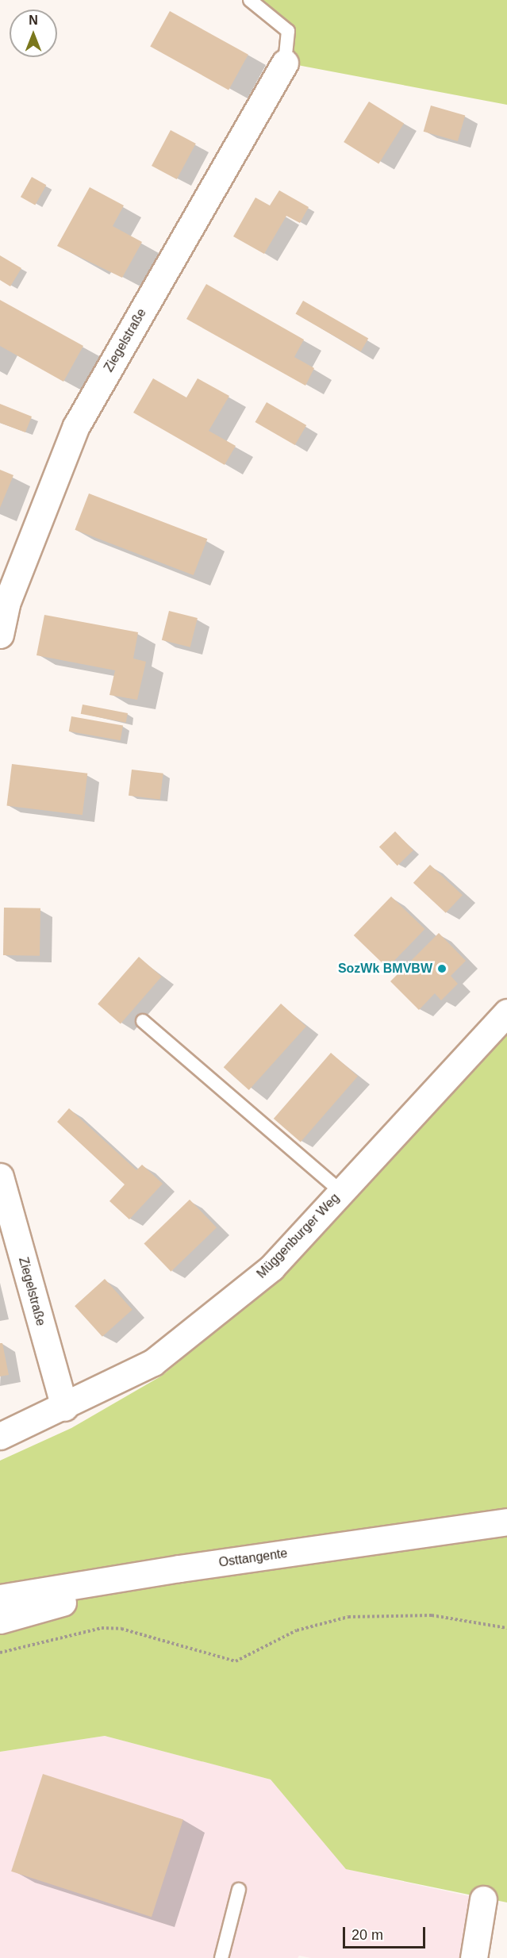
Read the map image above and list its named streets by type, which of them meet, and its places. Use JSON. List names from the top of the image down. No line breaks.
{"streets":{"street":["Ziegelstraße","Müggenburger Weg","Osttangente"]},"crossings":[["Ziegelstraße","Müggenburger Weg"]],"places":["SozWk BMVBW"],"scale_bar":"20 m","north":"top"}
